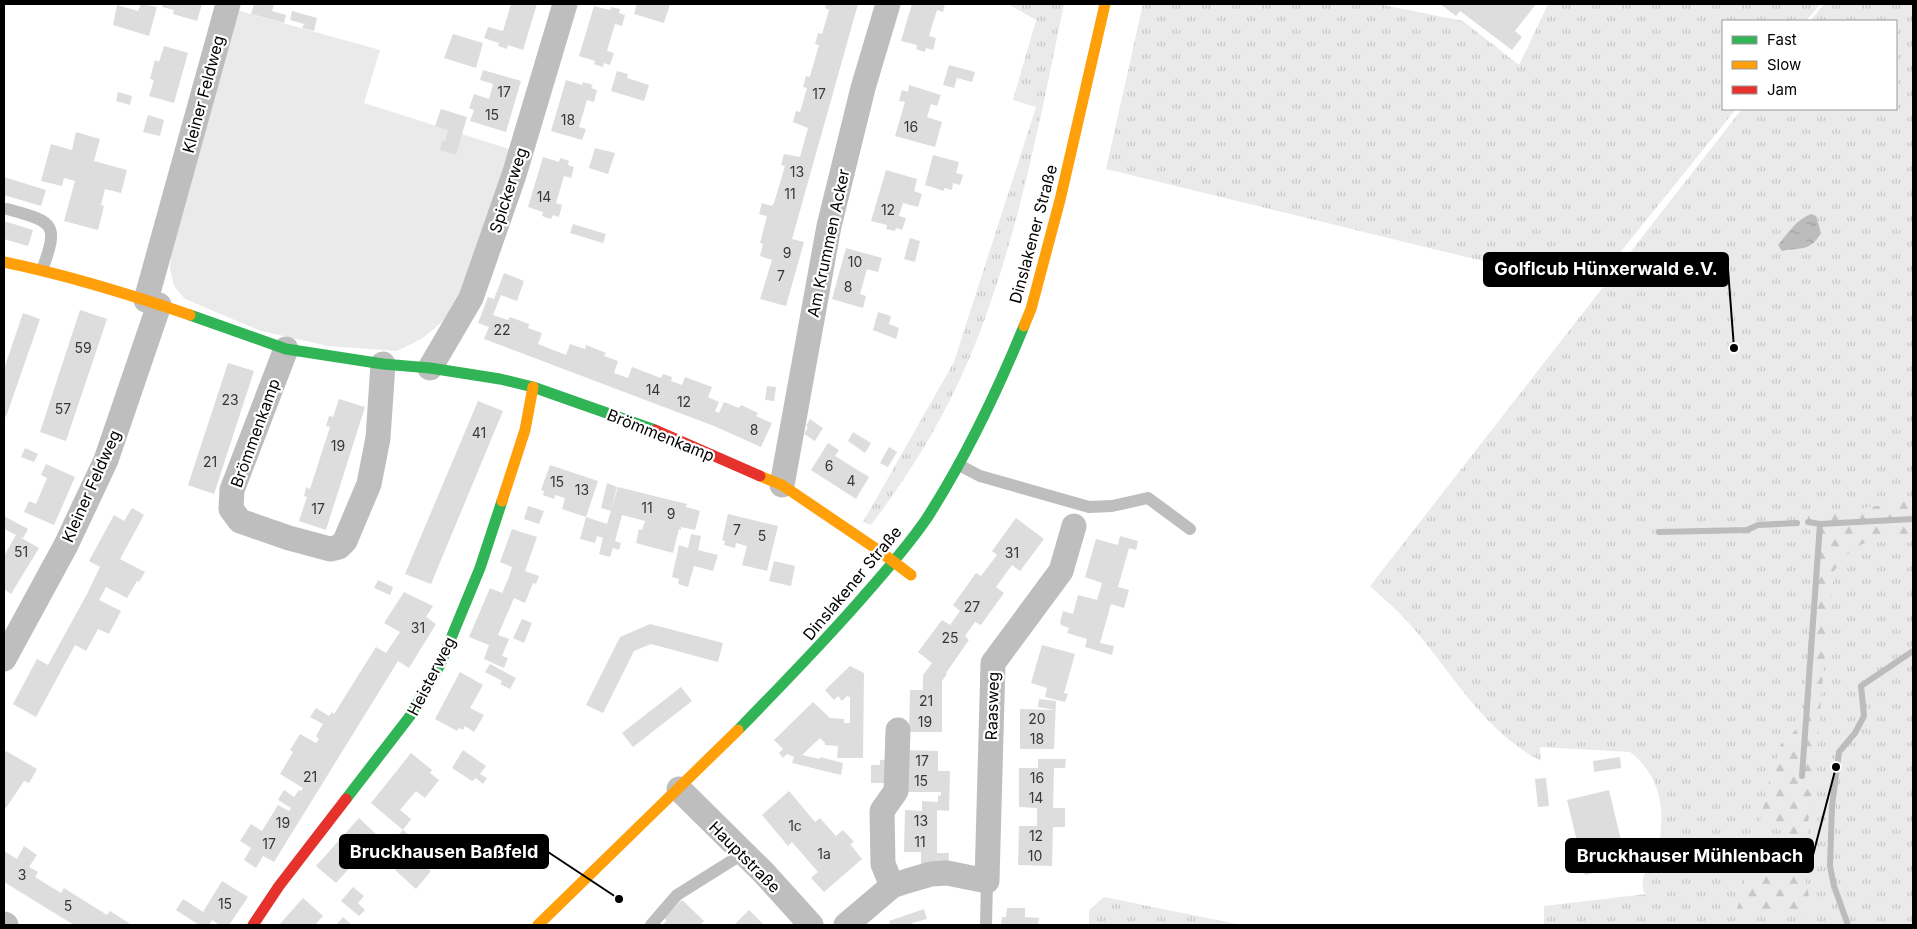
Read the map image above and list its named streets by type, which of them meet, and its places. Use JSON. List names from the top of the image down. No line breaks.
{"streets":{"street":["Kleiner Feldweg","Spickerweg","Dinslakener Straße","Am Krummen Acker","Brömmenkamp","Heisterweg","Raasweg","Hauptstraße"]},"crossings":[["Kleiner Feldweg","Brömmenkamp"],["Spickerweg","Brömmenkamp"],["Dinslakener Straße","Brömmenkamp"],["Dinslakener Straße","Hauptstraße"],["Am Krummen Acker","Brömmenkamp"],["Brömmenkamp","Heisterweg"]],"places":["Golflcub Hünxerwald e.V.","Bruckhauser Mühlenbach","Bruckhausen Baßfeld"],"house_numbers":["17","17","15","18","16","13","11","14","12","9","10","7","8","22","59","14","23","12","57","8","41","19","21","6","4","15","13","11","17","9","7","5","51","31","27","31","25","21","20","19","18","17","21","16","15","14","13","19","1c","12","11","17","1a","10","3","15","5"],"legend":["Fast","Slow","Jam"]}
